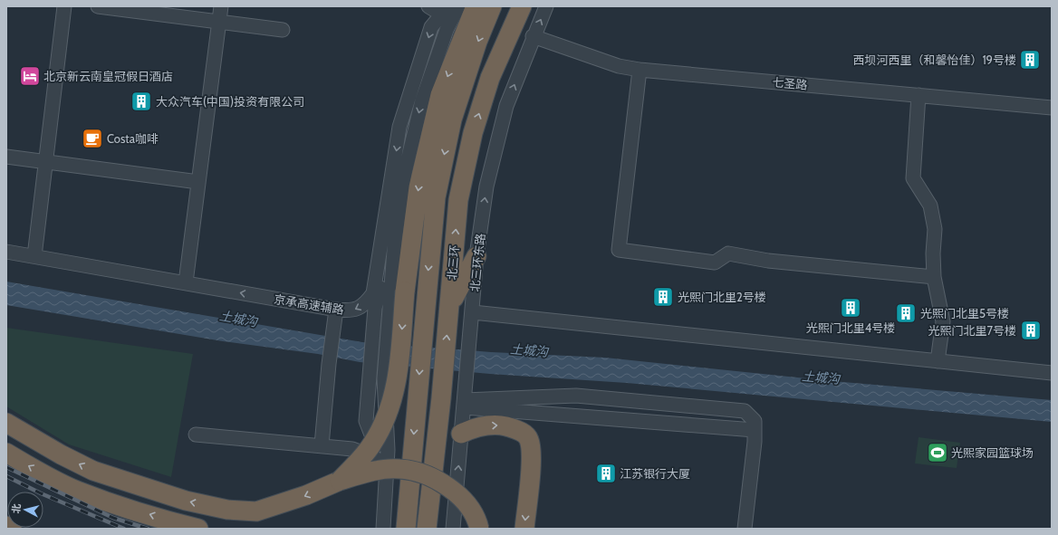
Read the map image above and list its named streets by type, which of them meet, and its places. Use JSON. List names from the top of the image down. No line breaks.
{"streets":{"highway":["北三环"],"street":["七圣路","北三环东路","京承高速辅路"]},"crossings":[["七圣路","北三环东路"]],"water":["土城沟"],"places":{"building":["西坝河西里（和馨怡佳）19号楼","大众汽车(中国)投资有限公司","光熙门北里2号楼","光熙门北里4号楼","光熙门北里5号楼","光熙门北里7号楼","江苏银行大厦"],"hotel":["北京新云南皇冠假日酒店"],"cafe":["Costa咖啡"],"sports":["光熙家园篮球场"]},"north":"left"}
